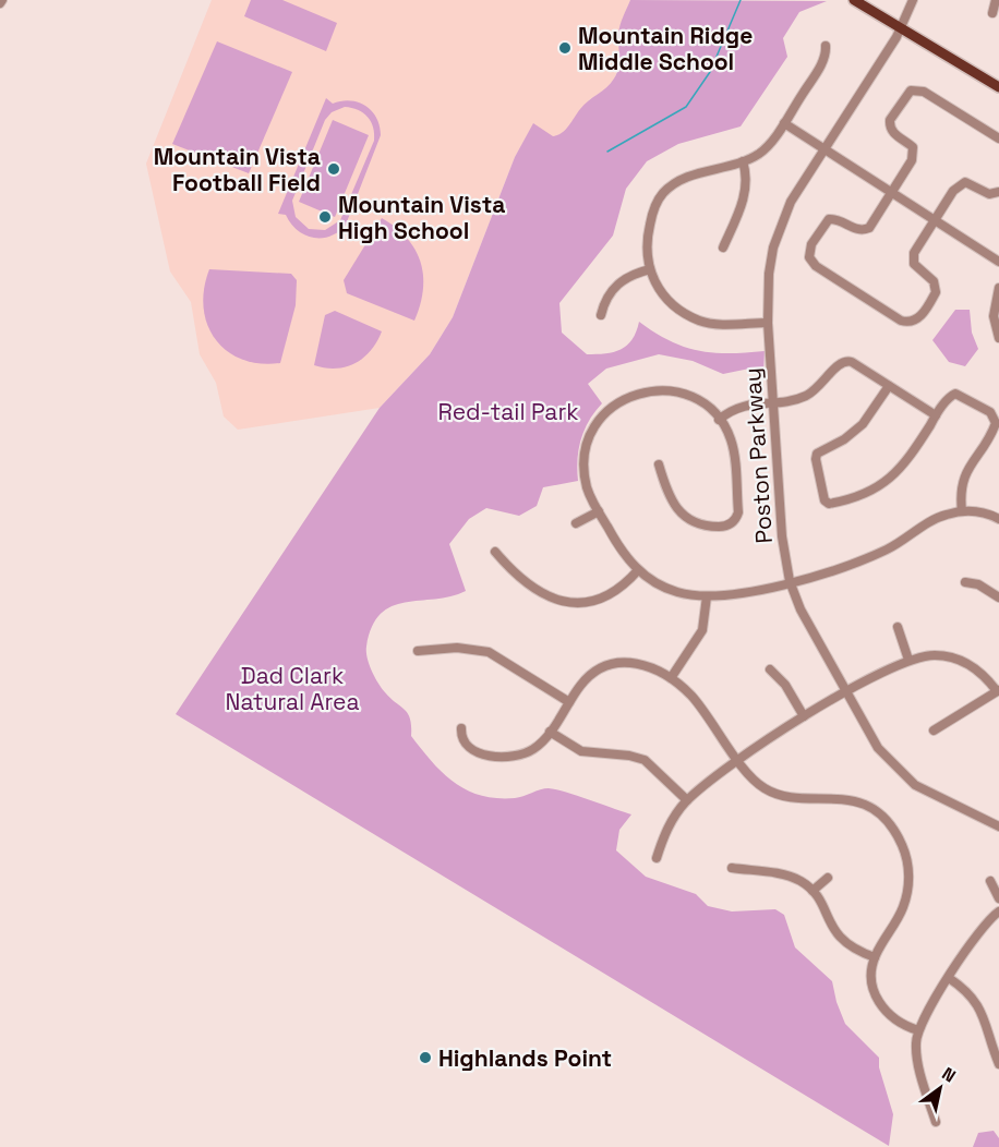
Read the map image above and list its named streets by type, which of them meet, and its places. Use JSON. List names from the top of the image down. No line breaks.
{"streets":{"street":["Poston Parkway"]},"parks":["Red-tail Park","Dad Clark Natural Area"],"places":["Mountain Ridge Middle School","Mountain Vista Football Field","Mountain Vista High School","Highlands Point"],"north":"top right"}
